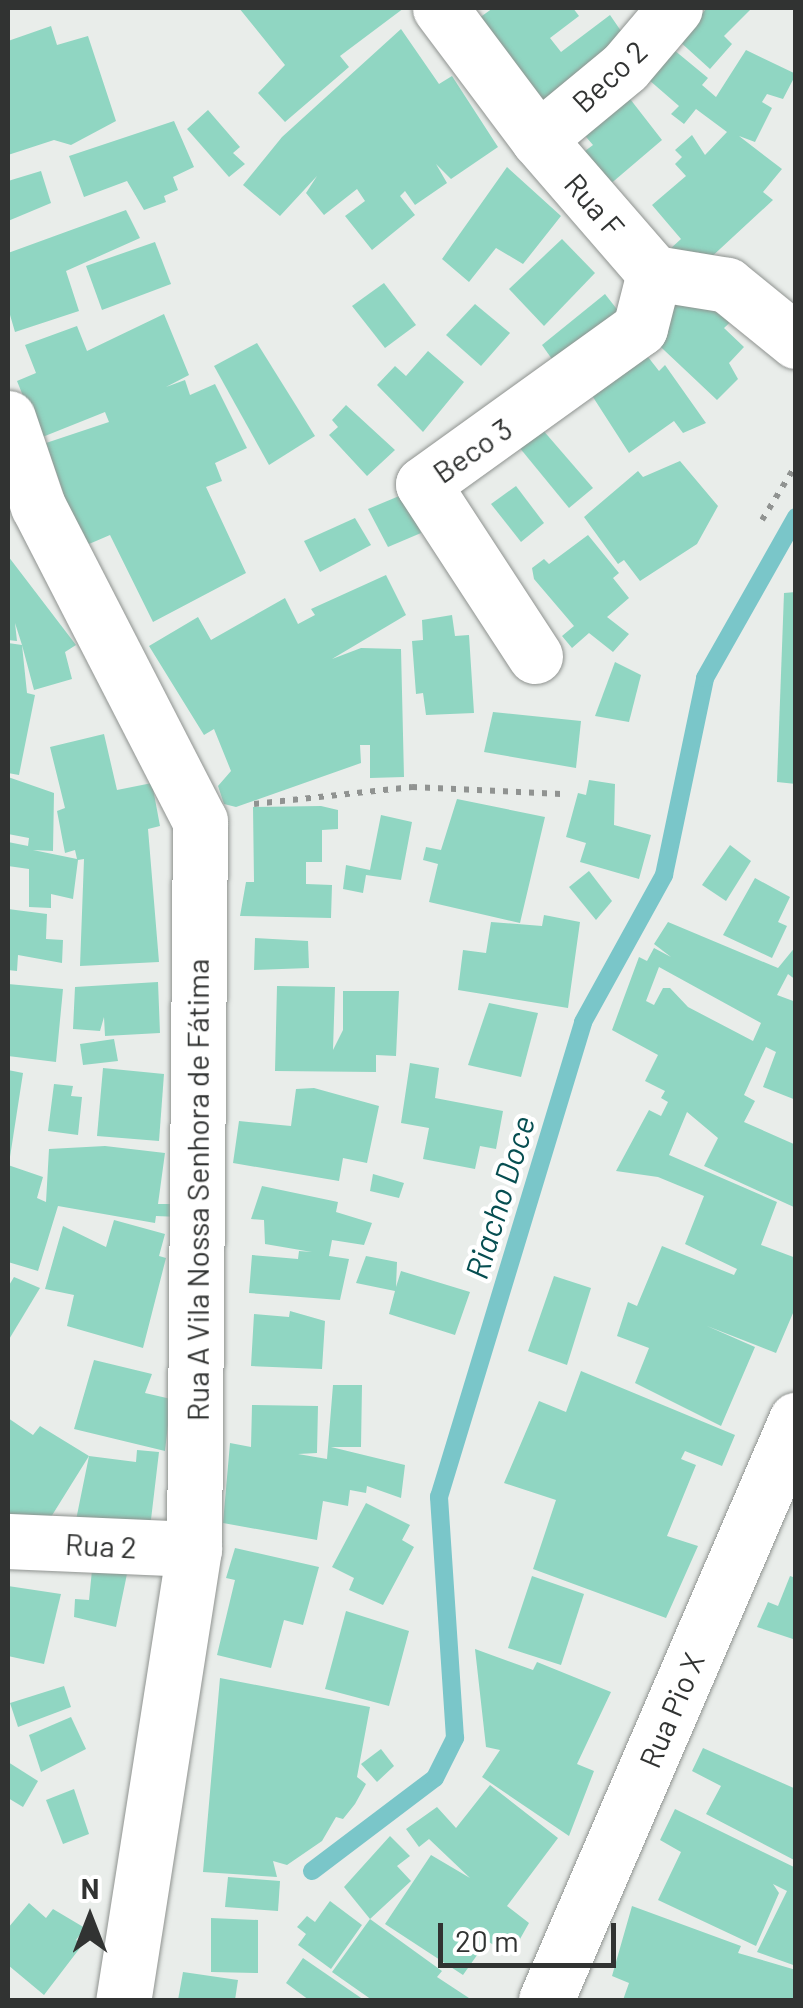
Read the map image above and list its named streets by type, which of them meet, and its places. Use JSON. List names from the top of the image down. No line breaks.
{"streets":{"street":["Beco 2","Rua F","Beco 3","Rua A Vila Nossa Senhora de Fátima","Rua 2","Rua Pio X"]},"crossings":[["Beco 2","Rua F"],["Rua F","Beco 3"],["Rua A Vila Nossa Senhora de Fátima","Rua 2"]],"water":["Riacho Doce"],"scale_bar":"20 m","north":"top"}
